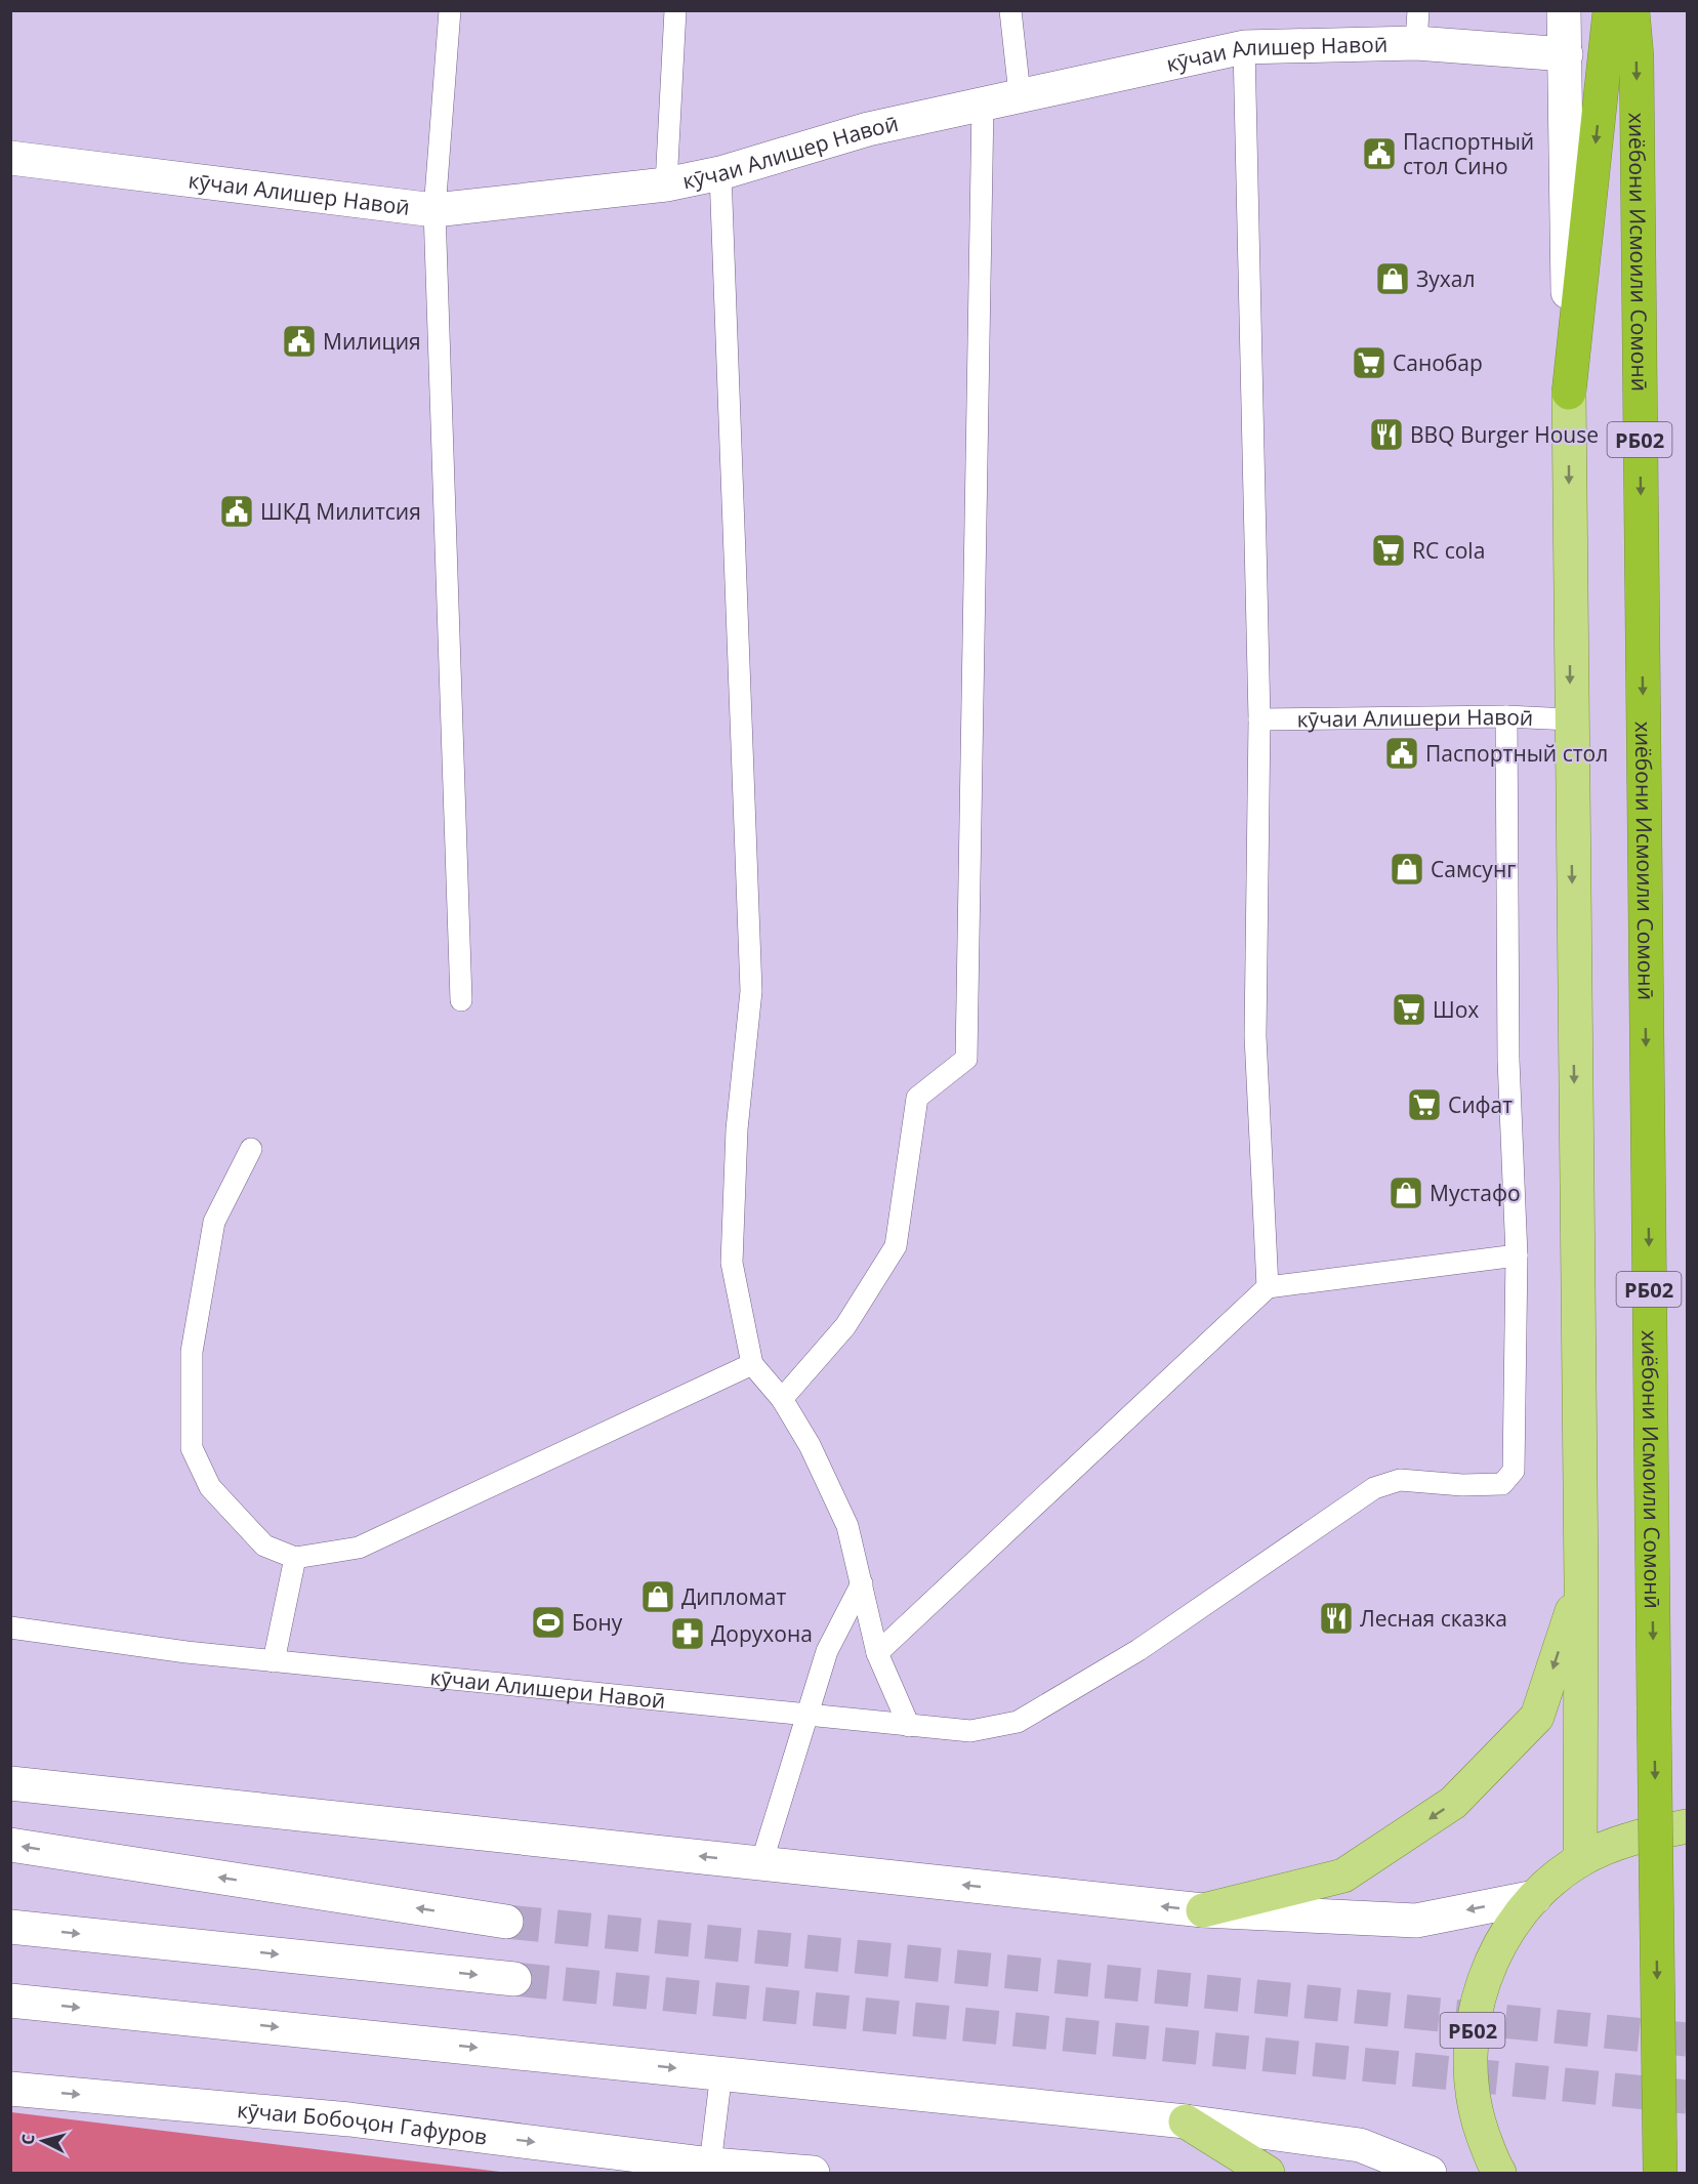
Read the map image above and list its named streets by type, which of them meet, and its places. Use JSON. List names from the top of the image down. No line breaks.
{"streets":{"highway":["хиёбони Исмоили Сомонӣ","РБ02"],"main road":["кӯчаи Алишер Навоӣ","кӯчаи Бобоҷон Гафуров"],"lane":["кӯчаи Алишери Навоӣ"]},"one_way":["хиёбони Исмоили Сомонӣ"],"places":{"public building":["Паспортный стол Сино","Милиция","ШКД Милитсия","Паспортный стол"],"shop":["Зухал","Самсунг","Мустафо","Дипломат"],"supermarket":["Санобар","RC cola","Шох","Сифат"],"restaurant":["BBQ Burger House","Лесная сказка"],"sports":["Бону"],"pharmacy":["Дорухона"]},"north":"left"}
